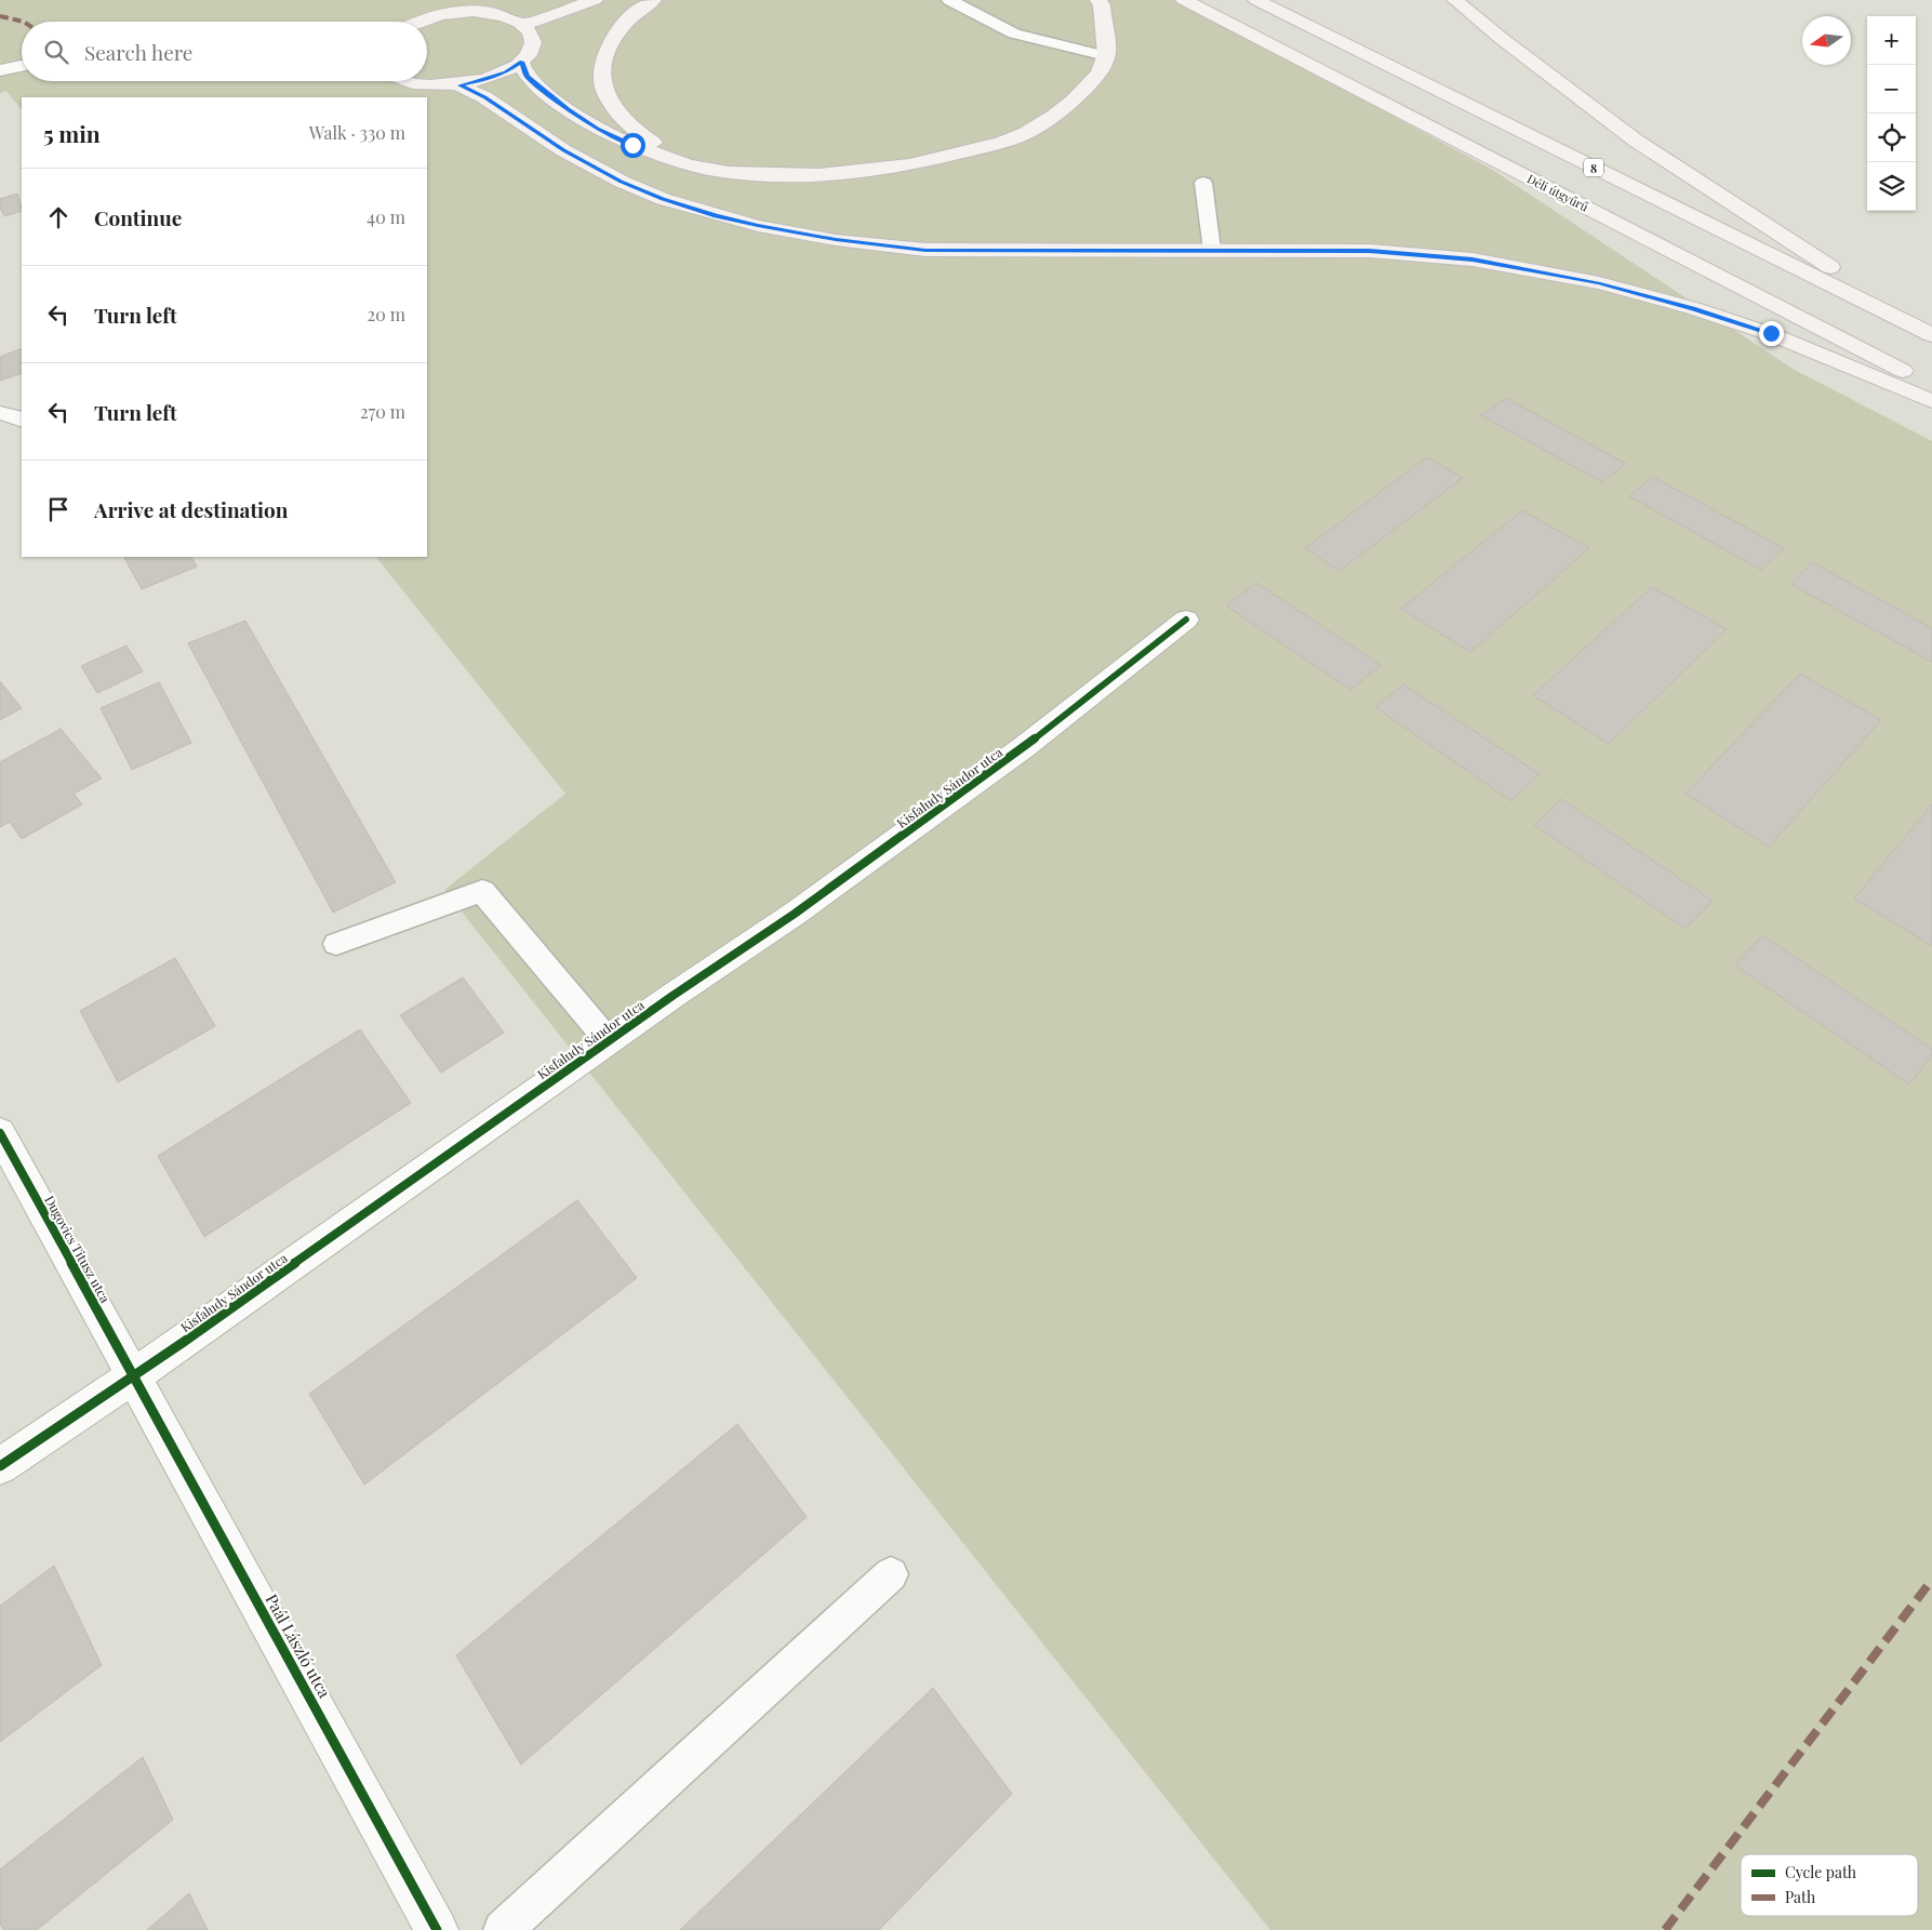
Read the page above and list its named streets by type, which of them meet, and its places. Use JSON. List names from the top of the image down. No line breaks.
{"streets":{"main road":["8","Déli útgyűrű"],"street":["Kisfaludy Sándor utca","Dugovics Titusz utca","Paál László utca"]},"crossings":[["Kisfaludy Sándor utca","Dugovics Titusz utca"],["Kisfaludy Sándor utca","Paál László utca"],["Dugovics Titusz utca","Paál László utca"]],"legend":["Cycle path","Path"],"north":"left","page":{"map_buttons":["+","−"],"search":"Search here","heading":["5 min","Walk · 330 m"],"list":[["Continue","40 m"],["Turn left","20 m"],["Turn left","270 m"],"Arrive at destination"]}}
